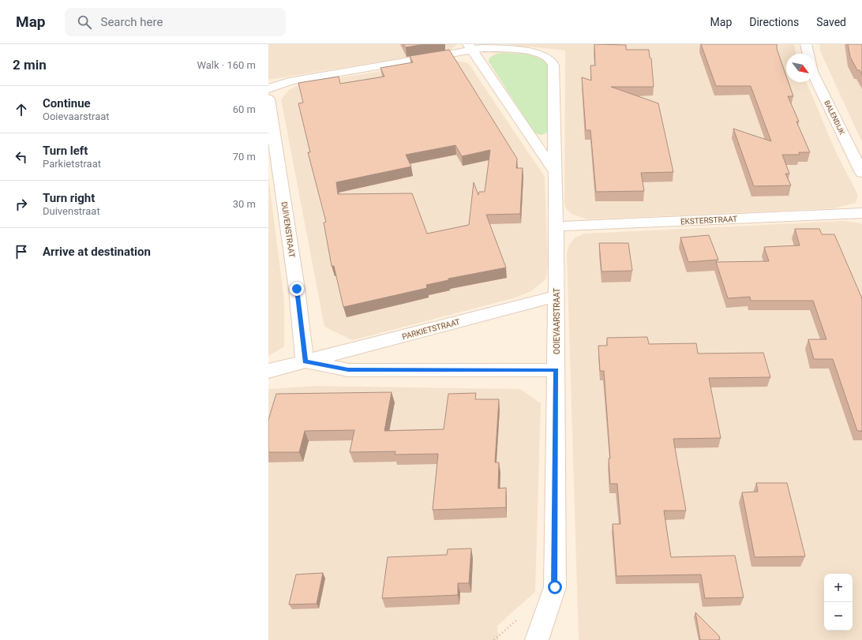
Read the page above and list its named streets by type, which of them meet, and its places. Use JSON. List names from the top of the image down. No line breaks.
{"streets":{"street":["BALENDIJK","EKSTERSTRAAT","DUIVENSTRAAT","OOIEVAARSTRAAT","PARKIETSTRAAT"]},"crossings":[["EKSTERSTRAAT","OOIEVAARSTRAAT"],["DUIVENSTRAAT","PARKIETSTRAAT"],["OOIEVAARSTRAAT","PARKIETSTRAAT"]],"north":"bottom right","page":{"header":"Map","search":"Search here","nav":["Map","Directions","Saved"],"heading":["2 min","Walk · 160 m"],"list":[["Continue","Ooievaarstraat","60 m"],["Turn left","Parkietstraat","70 m"],["Turn right","Duivenstraat","30 m"],"Arrive at destination"],"map_buttons":["+","−"]}}
